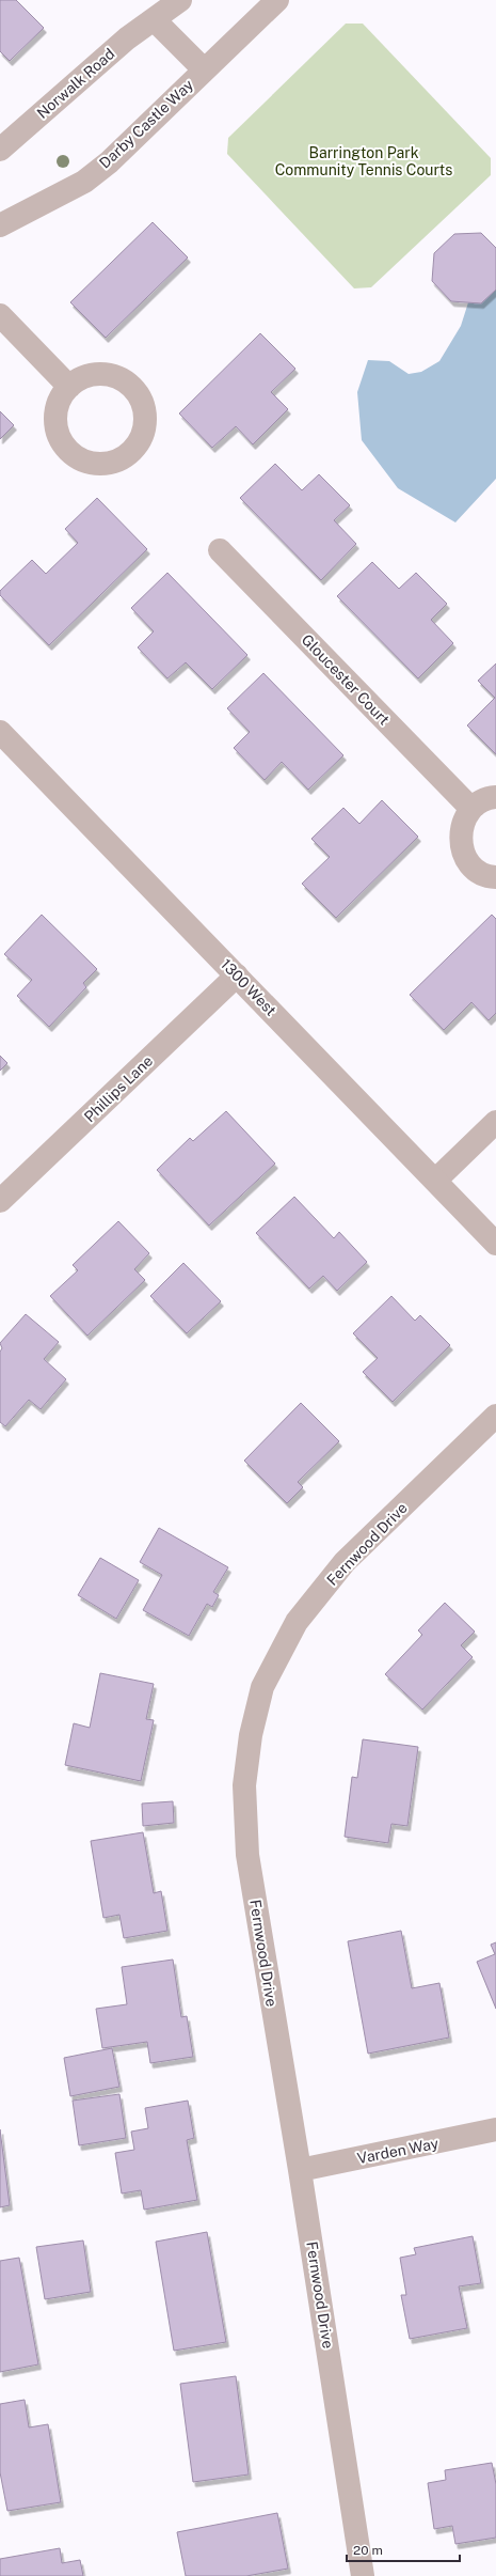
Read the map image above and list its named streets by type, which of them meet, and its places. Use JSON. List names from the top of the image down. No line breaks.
{"streets":{"street":["Norwalk Road","Darby Castle Way","Gloucester Court","1300 West","Phillips Lane","Fernwood Drive","Varden Way"]},"crossings":[["1300 West","Phillips Lane"],["Fernwood Drive","Varden Way"]],"parks":["Barrington Park Community Tennis Courts"],"scale_bar":"20 m"}
